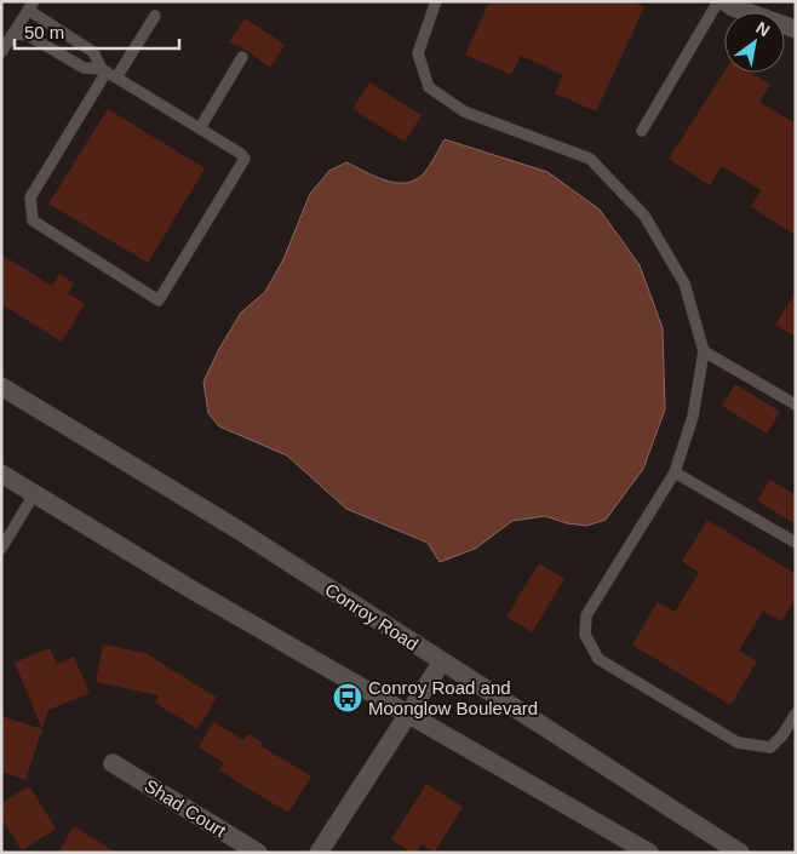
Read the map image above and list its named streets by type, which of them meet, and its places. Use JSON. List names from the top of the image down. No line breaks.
{"streets":{"main road":["Conroy Road","Shad Court"]},"places":{"bus stop":["Conroy Road and Moonglow Boulevard"]},"scale_bar":"50 m","north":"top right"}
